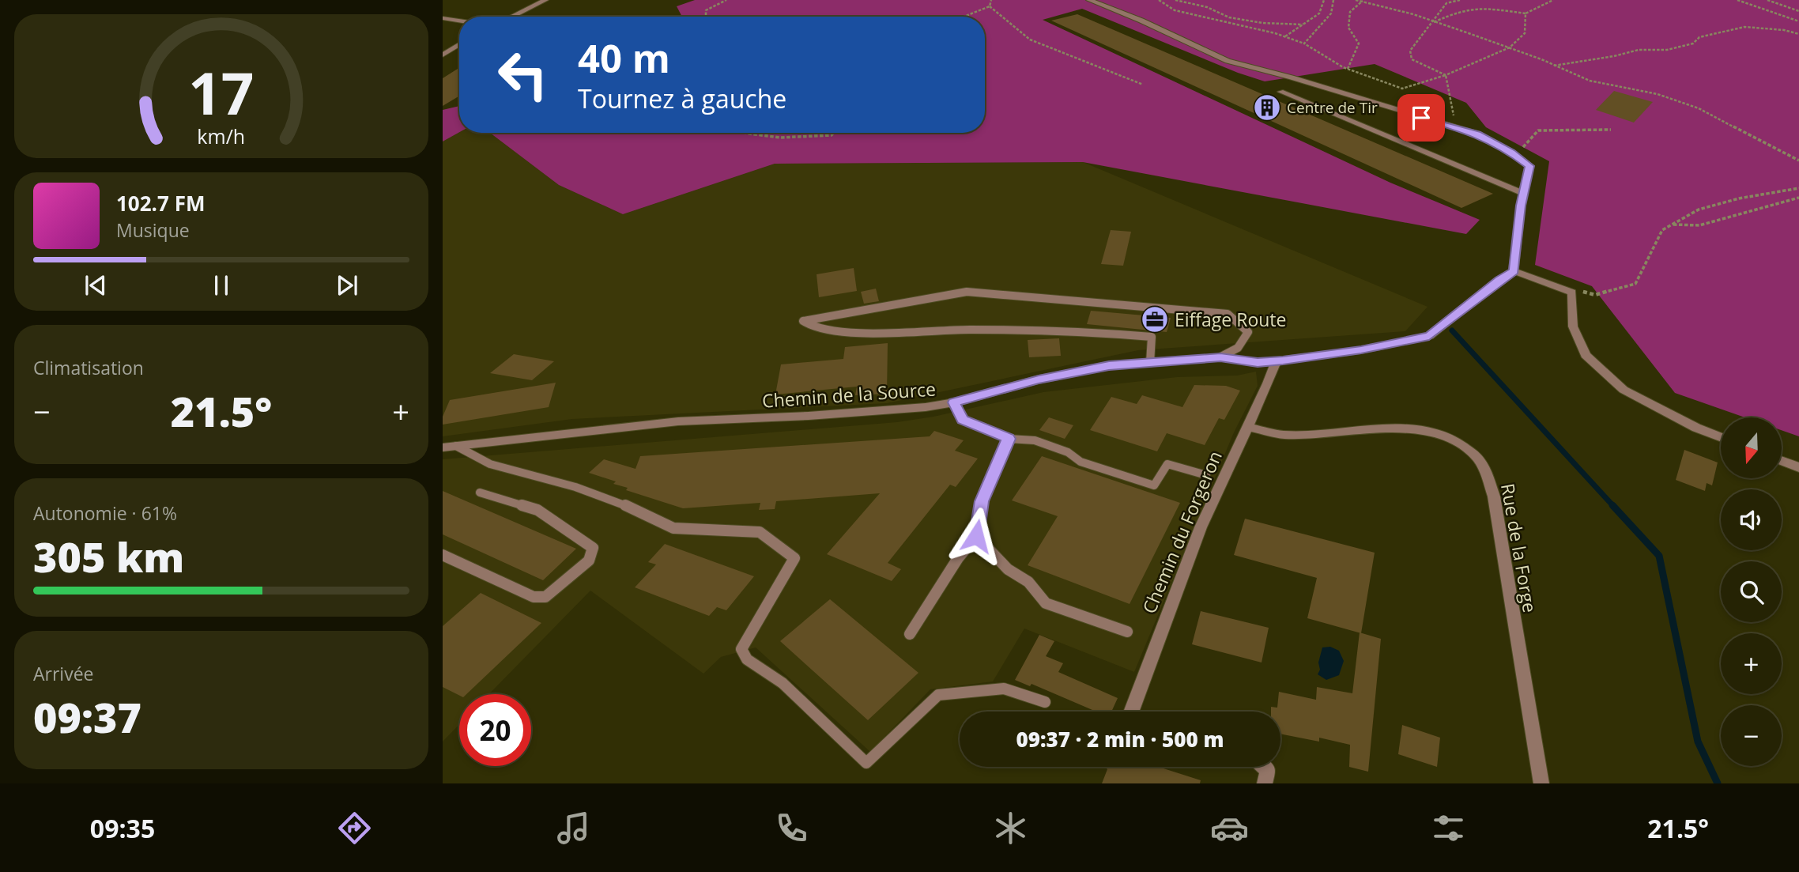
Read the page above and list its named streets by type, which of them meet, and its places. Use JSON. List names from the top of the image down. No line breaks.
{"streets":{"street":["Chemin de la Source","Chemin du Forgeron","Rue de la Forge"]},"crossings":[["Chemin de la Source","Chemin du Forgeron"],["Chemin du Forgeron","Rue de la Forge"]],"places":{"building":["Centre de Tir"],"office":["Eiffage Route"]},"north":"bottom","page":{"turn":["40 m","Tournez à gauche"],"song":["102.7 FM","Musique"],"tile":["Climatisation",["Autonomie · 61%","305 km"],["Arrivée","09:37"]],"heat":["−","21.5°","+"],"map_buttons":["+","−"],"limit":"20","trip":"09:37 · 2 min · 500 m","tabs":["09:35","21.5°"],"gauge":["17","km/h"]}}
